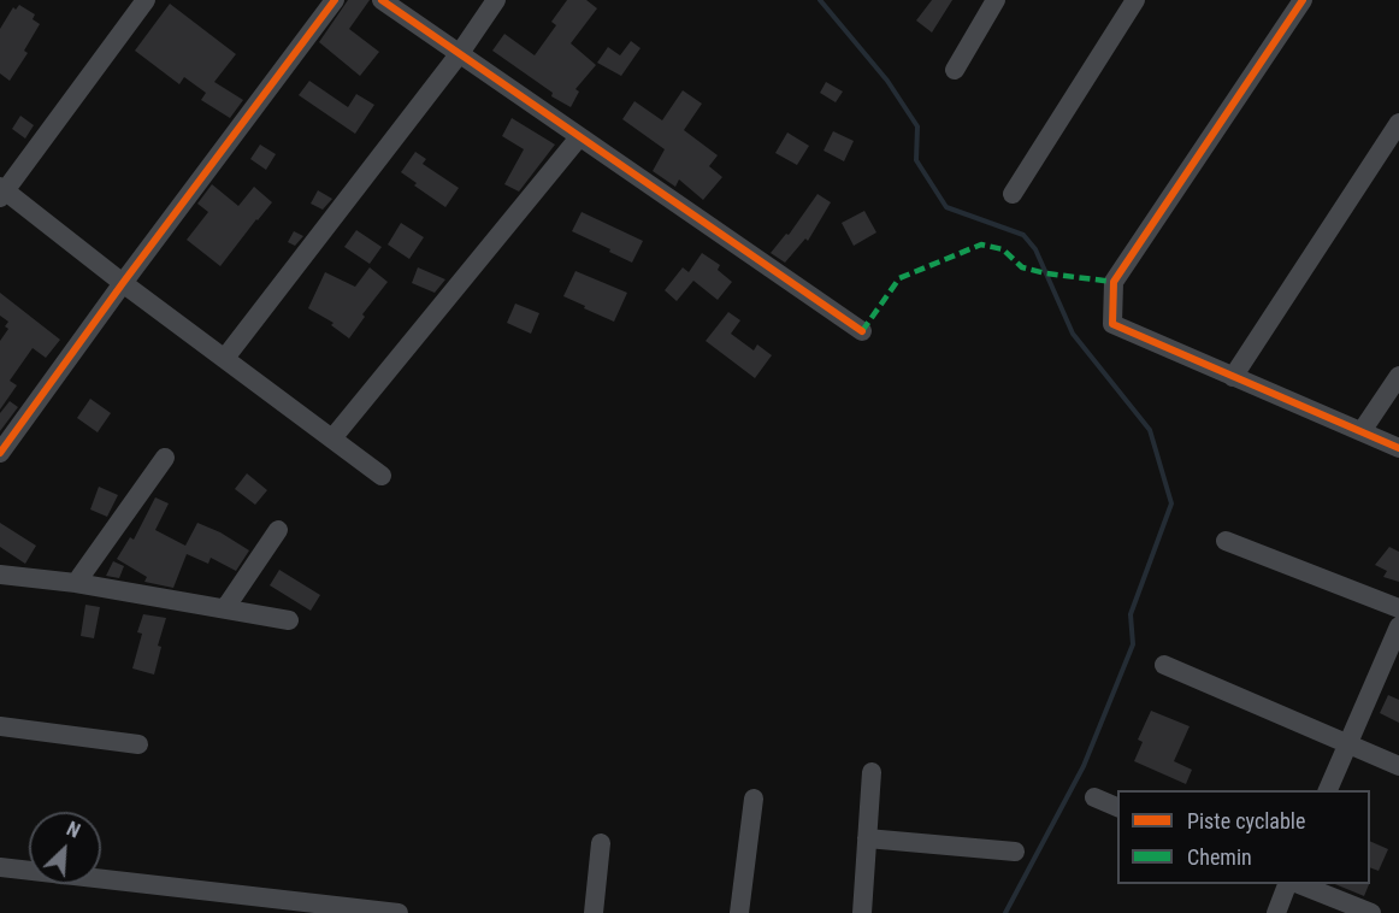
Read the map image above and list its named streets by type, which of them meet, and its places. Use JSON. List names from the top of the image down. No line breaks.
{"legend":["Piste cyclable","Chemin"],"north":"top right"}
